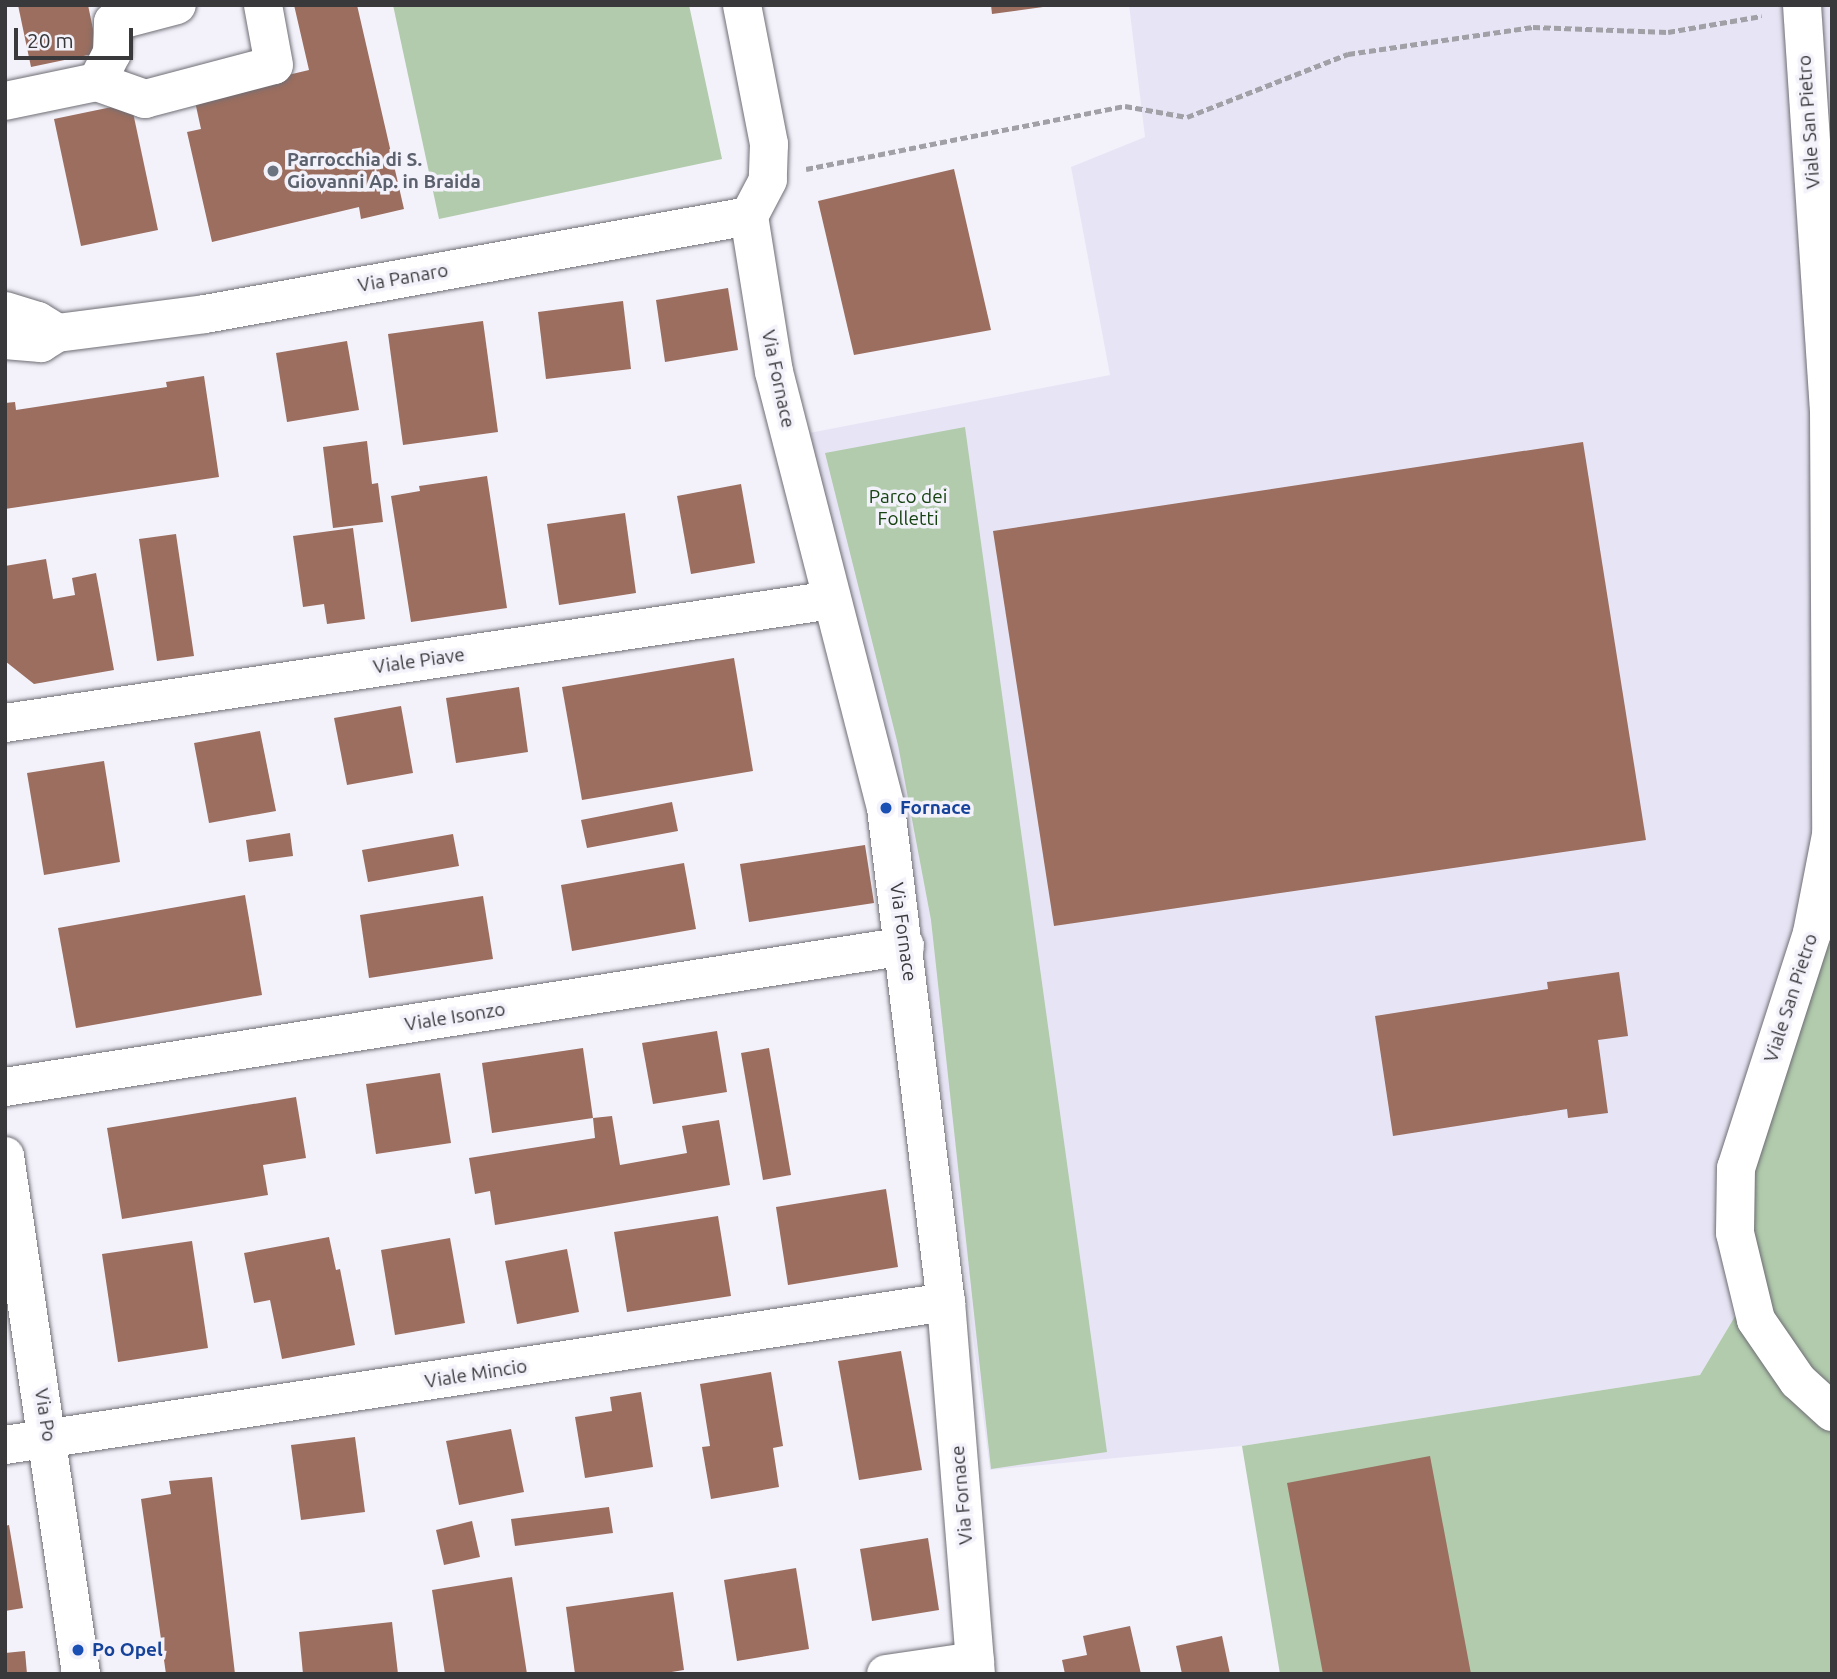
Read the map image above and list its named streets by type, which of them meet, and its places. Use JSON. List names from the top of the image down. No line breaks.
{"streets":{"street":["Viale San Pietro","Via Panaro","Via Fornace","Viale Piave","Viale Isonzo","Viale Mincio","Via Po"]},"crossings":[["Via Panaro","Via Fornace"],["Via Fornace","Viale Piave"],["Via Fornace","Viale Isonzo"],["Via Fornace","Viale Mincio"],["Viale Mincio","Via Po"]],"parks":["Parco dei Folletti"],"places":["Parrocchia di S. Giovanni Ap. in Braida","Fornace","Po Opel"],"scale_bar":"20 m"}
